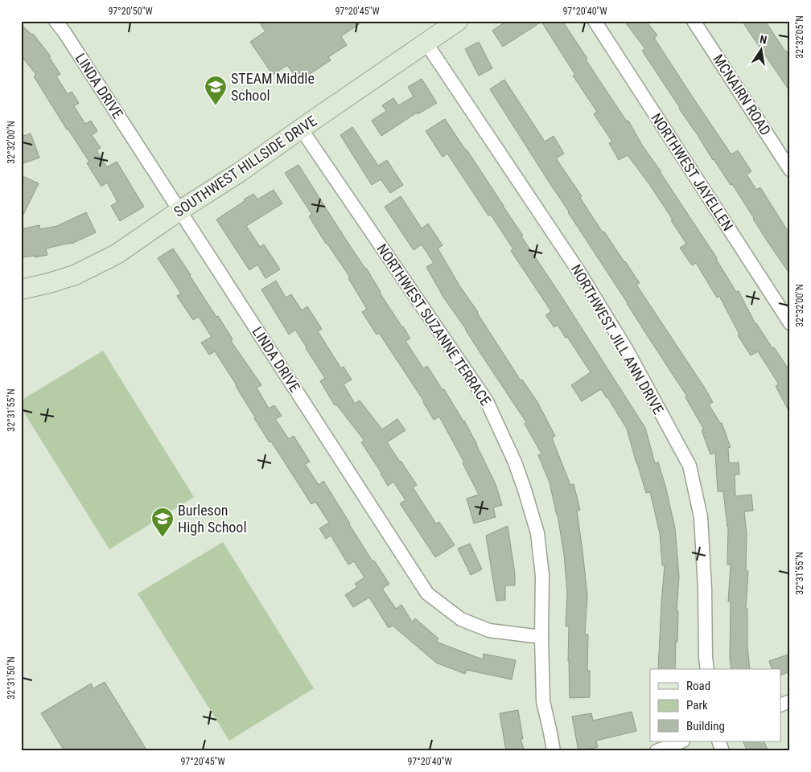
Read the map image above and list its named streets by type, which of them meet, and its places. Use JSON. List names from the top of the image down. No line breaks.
{"streets":{"street":["LINDA DRIVE","MCNAIRN ROAD","SOUTHWEST HILLSIDE DRIVE","NORTHWEST JAYELLEN","NORTHWEST SUZANNE TERRACE","NORTHWEST JILL ANN DRIVE"]},"crossings":[["LINDA DRIVE","SOUTHWEST HILLSIDE DRIVE"],["LINDA DRIVE","NORTHWEST SUZANNE TERRACE"],["SOUTHWEST HILLSIDE DRIVE","NORTHWEST SUZANNE TERRACE"],["SOUTHWEST HILLSIDE DRIVE","NORTHWEST JILL ANN DRIVE"]],"places":{"school or university":["STEAM Middle School","Burleson High School"]},"legend":["Road","Park","Building"],"north":"top","coordinates":["97°20'50\"W","97°20'45\"W","97°20'40\"W","32°32'05\"N","32°32'00\"N","32°31'55\"N","32°31'50\"N"]}
